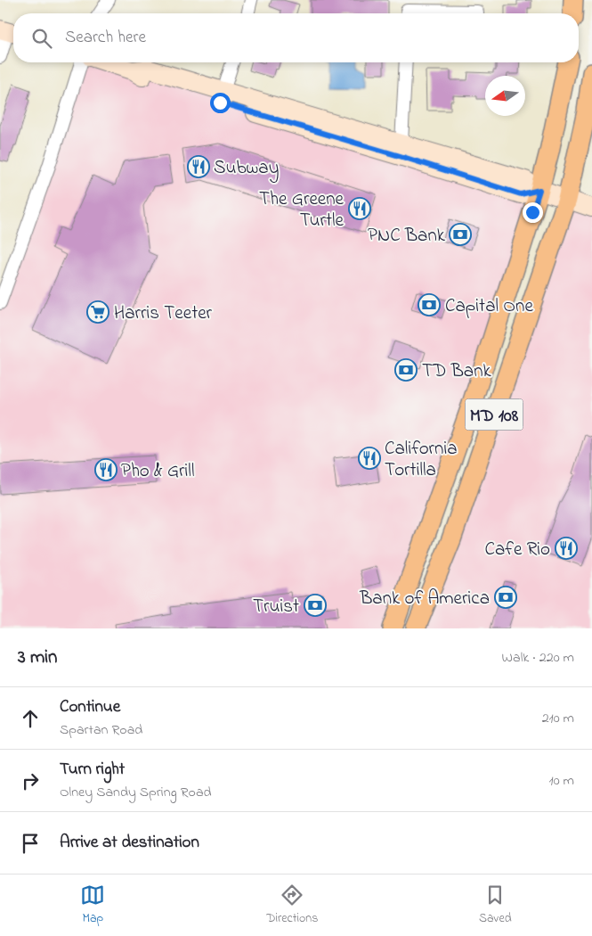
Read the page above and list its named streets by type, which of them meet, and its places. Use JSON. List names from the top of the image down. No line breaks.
{"streets":{"main road":["MD 108"]},"places":{"restaurant":["Subway","The Greene Turtle","California Tortilla","Pho & Grill","Cafe Rio"],"bank":["PNC Bank","Capital One","TD Bank","Bank of America","Truist"],"supermarket":["Harris Teeter"]},"north":"left","page":{"search":"Search here","heading":["3 min","Walk · 220 m"],"list":[["Continue","Spartan Road","210 m"],["Turn right","Olney Sandy Spring Road","10 m"],"Arrive at destination"],"nav":["Map","Directions","Saved"]}}
